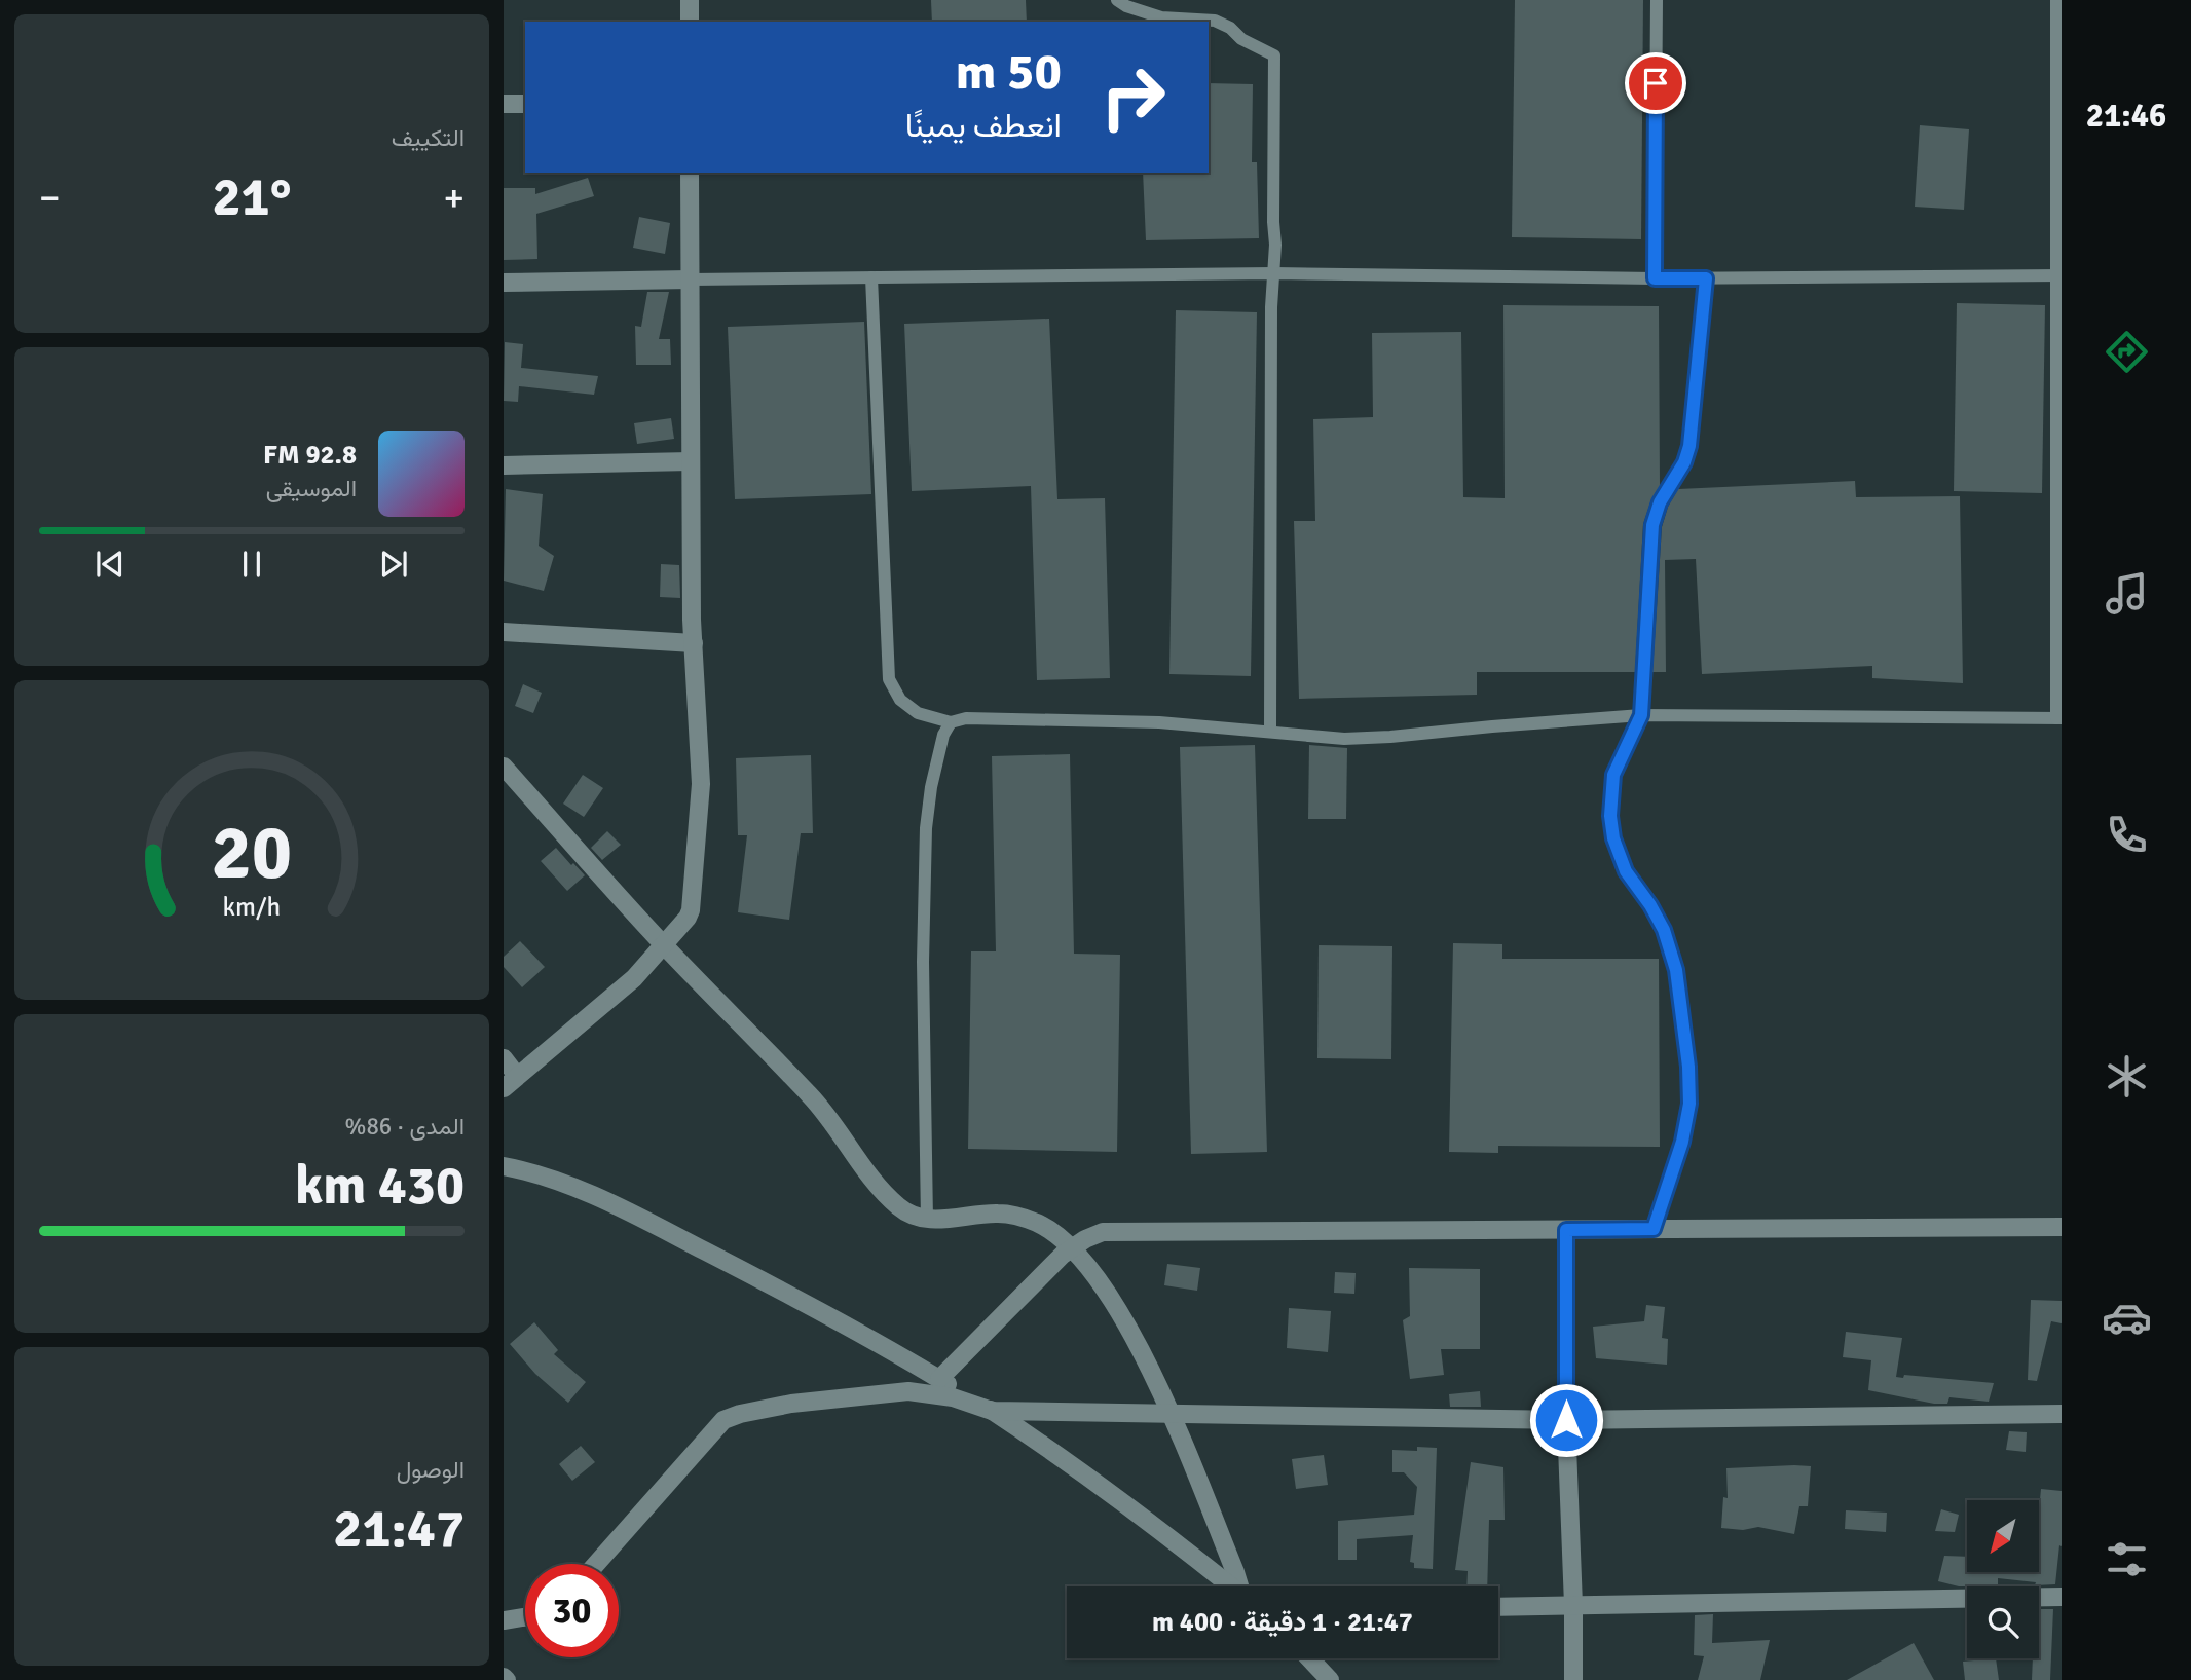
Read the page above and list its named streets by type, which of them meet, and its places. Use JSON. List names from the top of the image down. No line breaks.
{"north":"bottom left","page":{"tabs":"21:46","tile":["التكييف",["المدى · 86%","430 km"],["الوصول","21:47"]],"turn":["50 m","انعطف يمينًا"],"heat":["−","21°","+"],"song":["92.8 FM","الموسيقى"],"limit":"30","trip":"21:47 · 1 دقيقة · 400 m","gauge":["20","km/h"]}}
